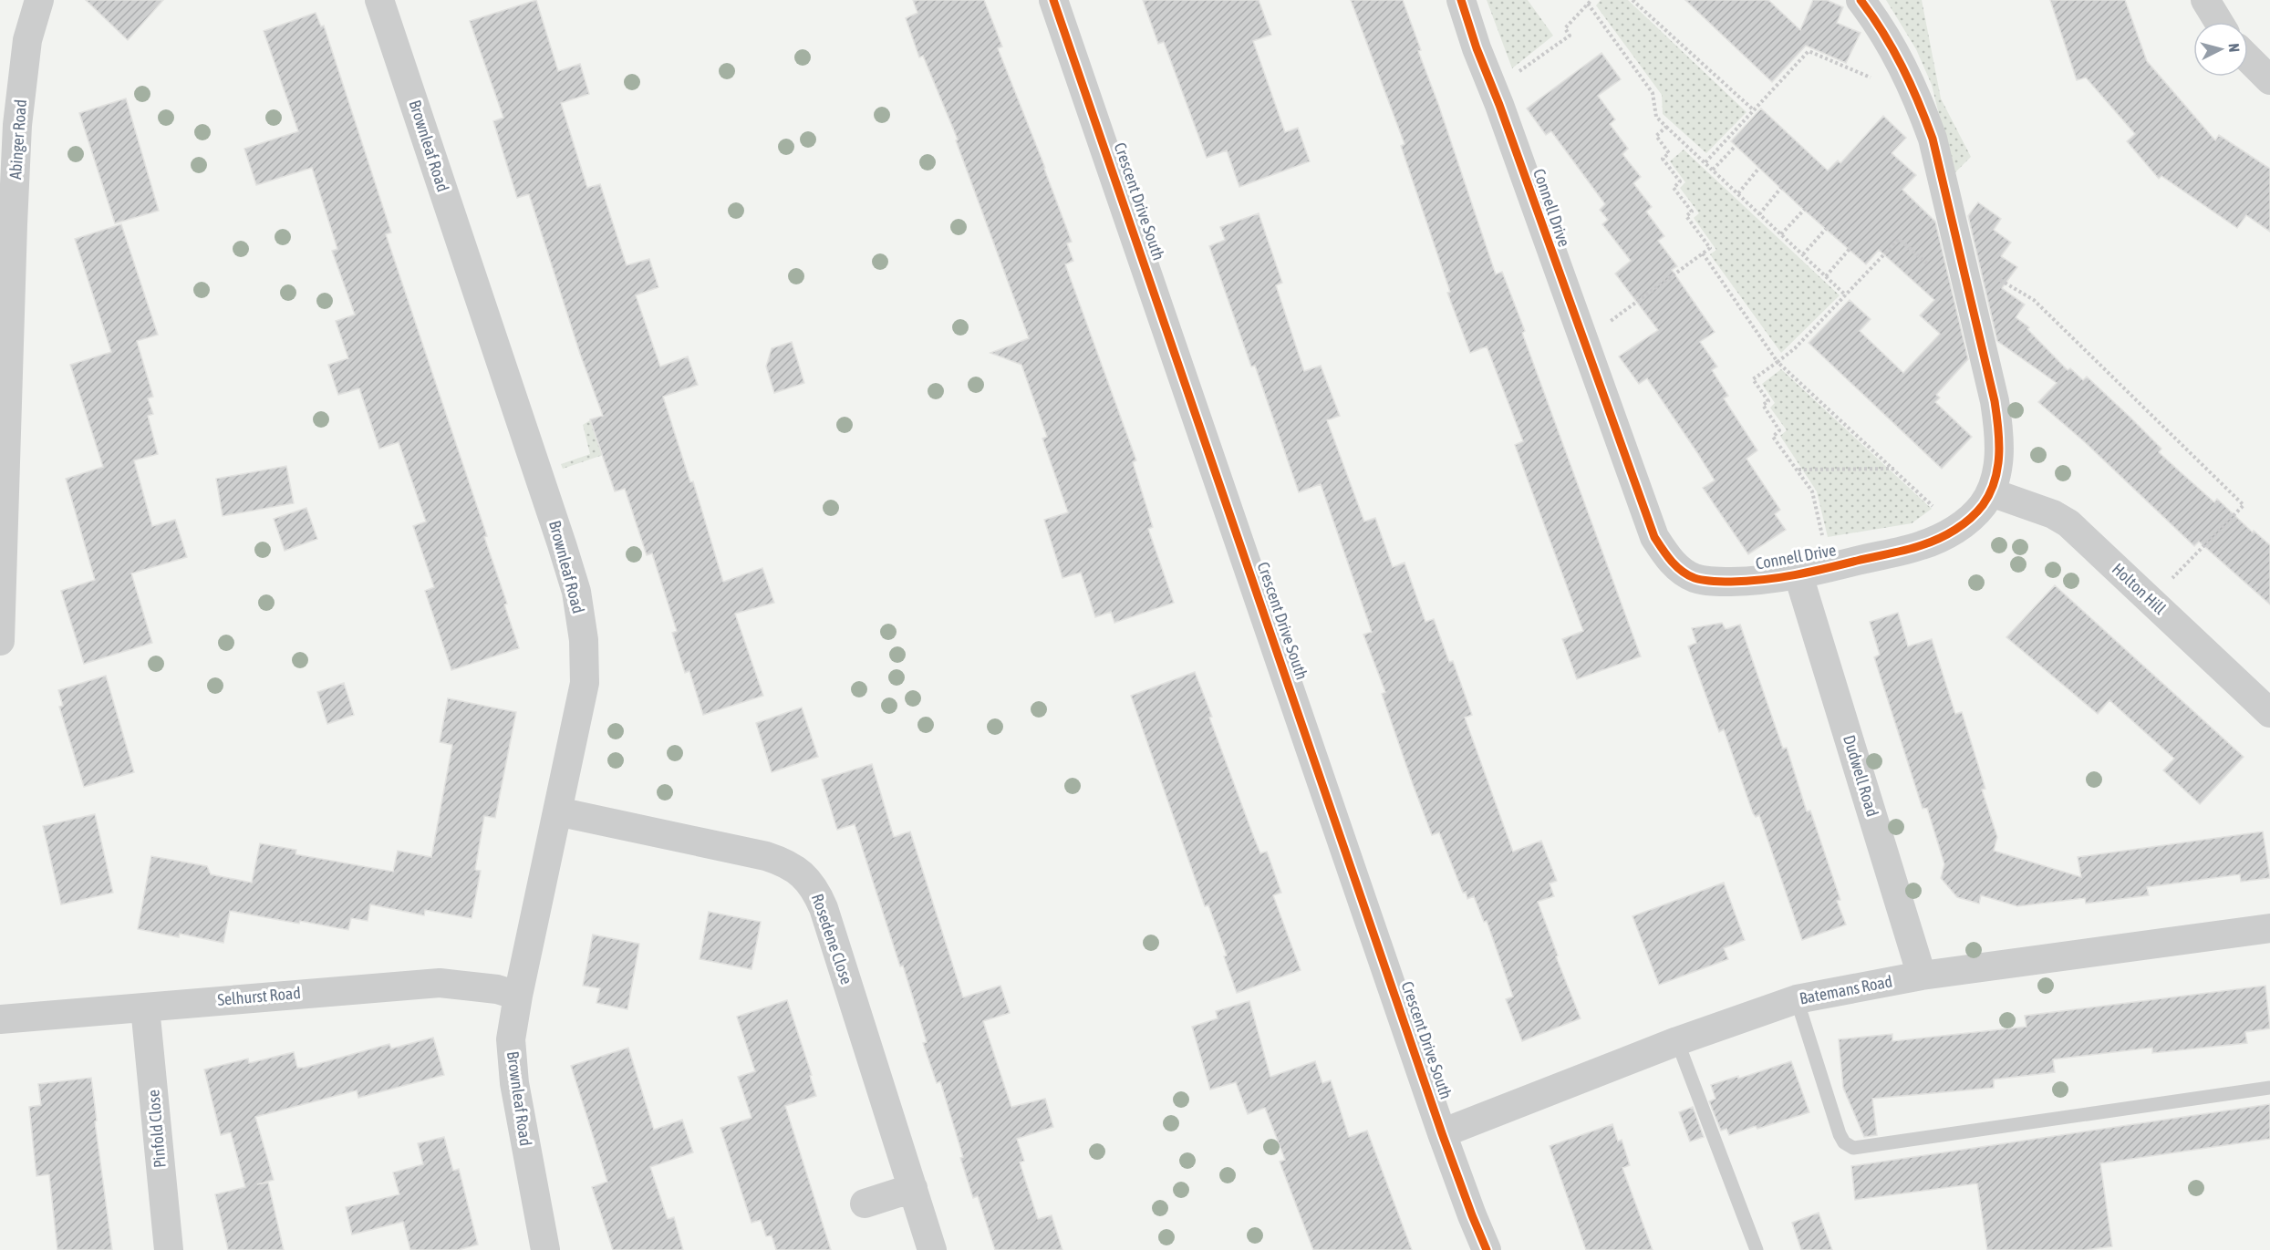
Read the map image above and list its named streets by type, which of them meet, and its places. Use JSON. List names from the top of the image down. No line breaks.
{"streets":{"street":["Abinger Road","Brownleaf Road","Crescent Drive South","Connell Drive","Holton Hill","Dudwell Road","Rosedene Close","Batemans Road","Selhurst Road","Pinfold Close"]},"crossings":[["Brownleaf Road","Rosedene Close"],["Brownleaf Road","Selhurst Road"],["Crescent Drive South","Batemans Road"],["Connell Drive","Holton Hill"],["Connell Drive","Dudwell Road"],["Dudwell Road","Batemans Road"],["Selhurst Road","Pinfold Close"]],"north":"right"}
